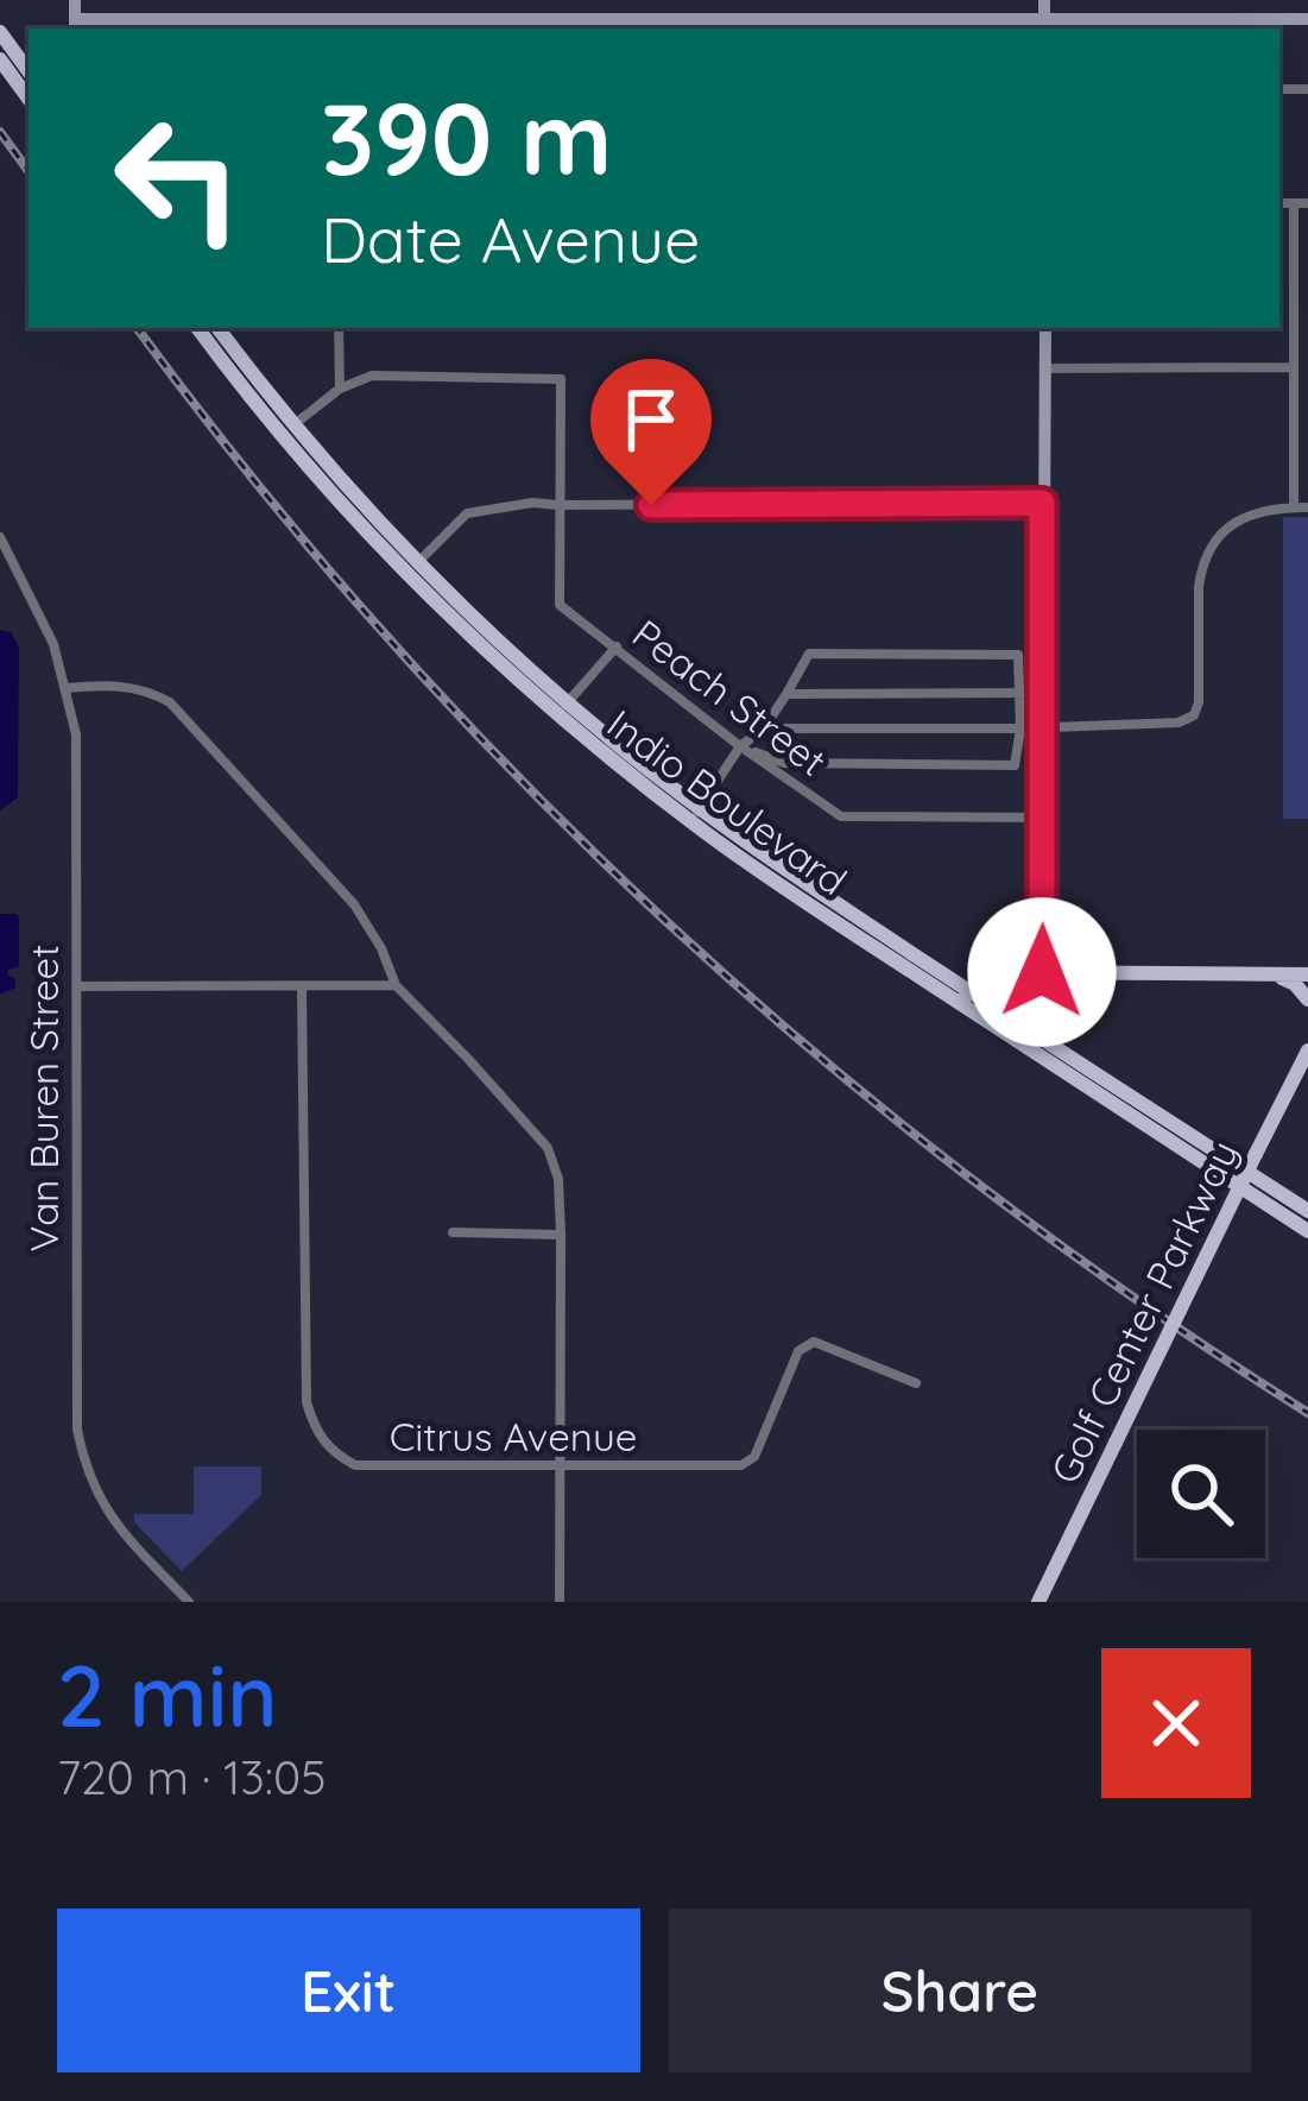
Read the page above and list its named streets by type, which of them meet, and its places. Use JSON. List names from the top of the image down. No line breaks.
{"streets":{"main road":["Indio Boulevard","Golf Center Parkway"],"street":["Peach Street","Van Buren Street","Citrus Avenue"]},"page":{"turn":["390 m","Date Avenue"],"heading":["2 min","720 m · 13:05"],"buttons":["Exit","Share"]}}
